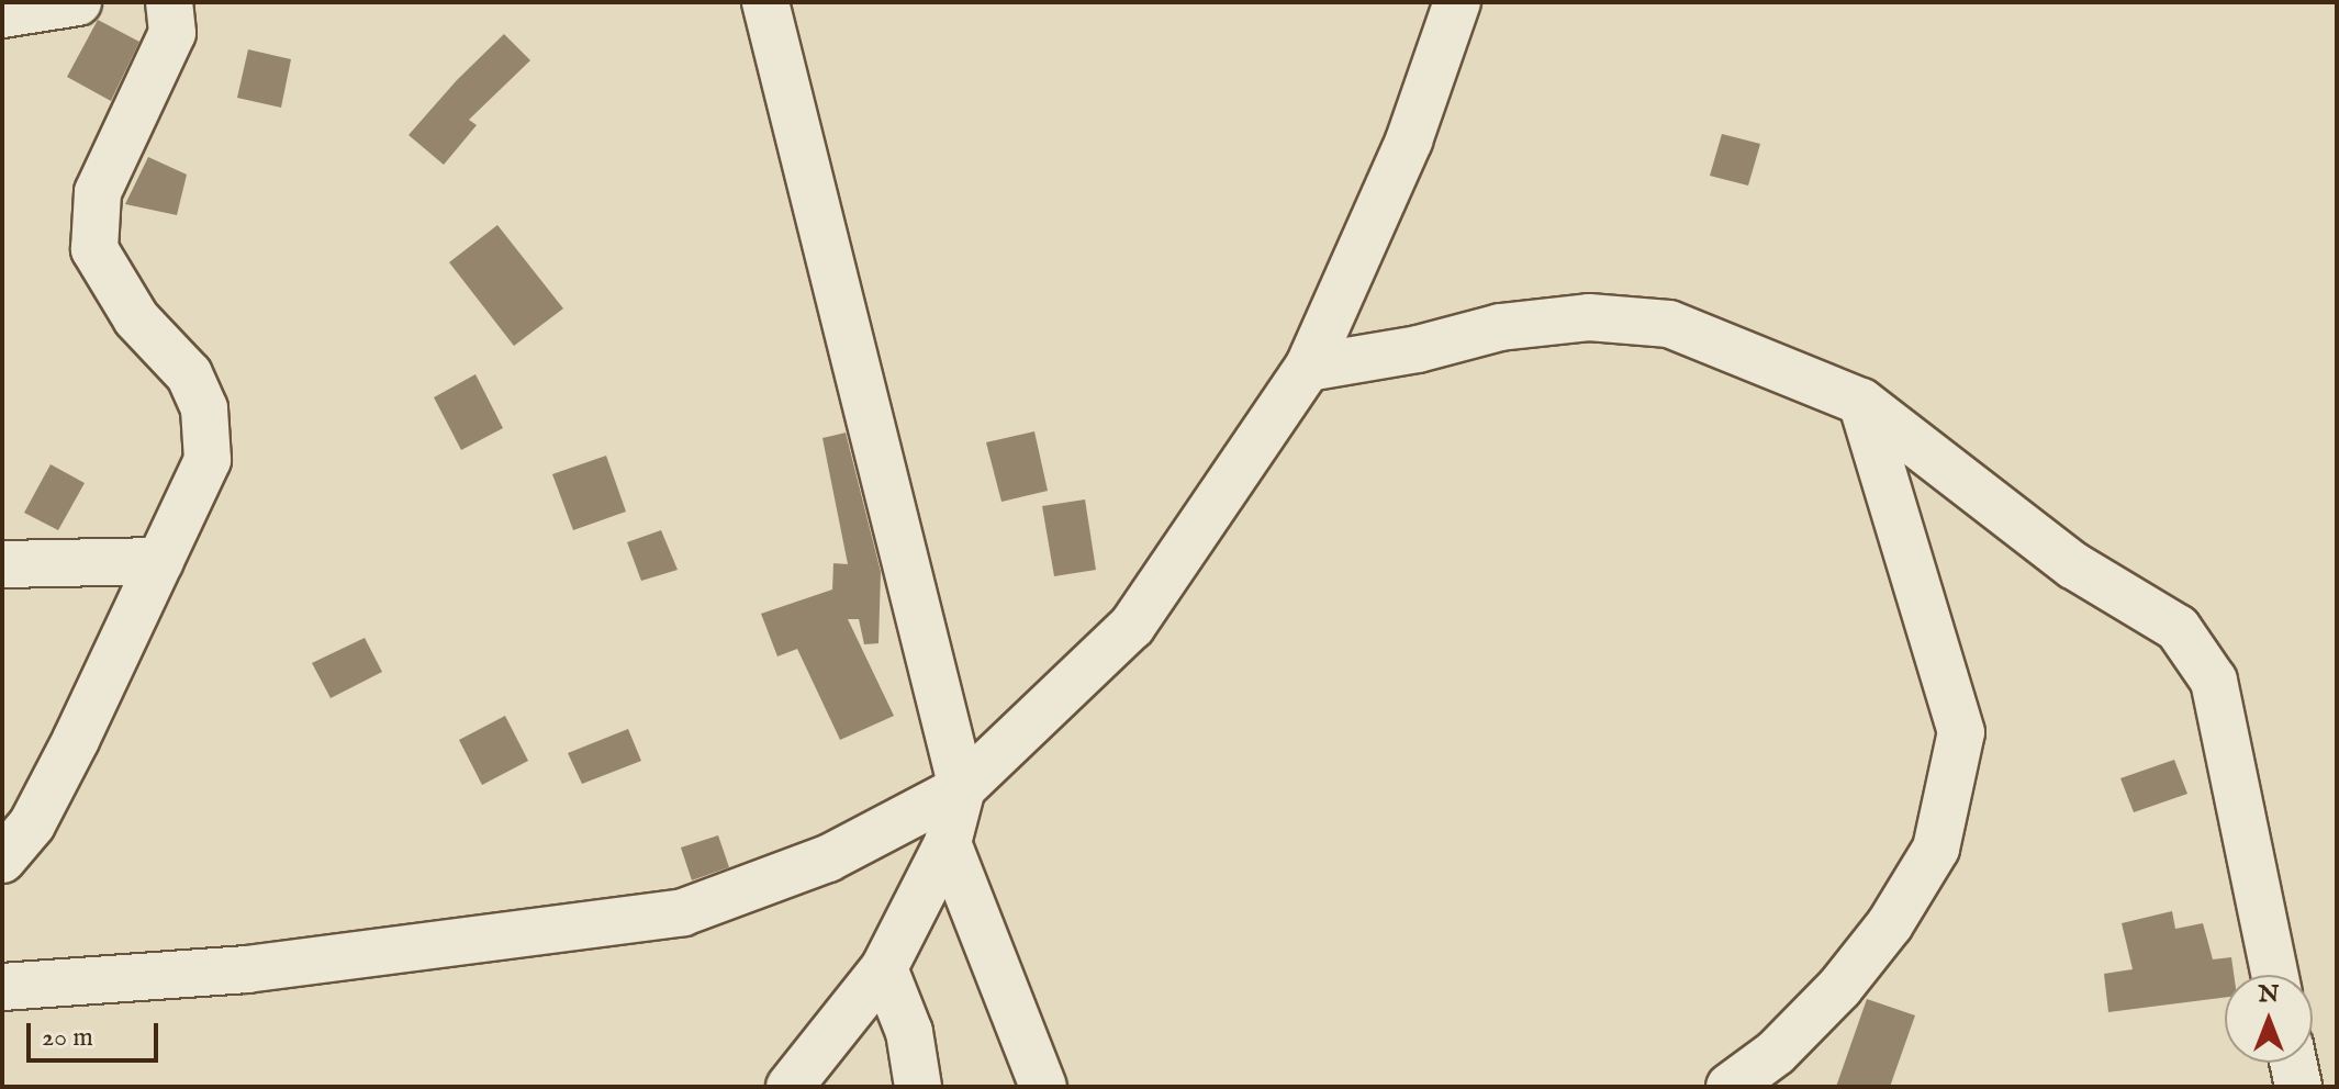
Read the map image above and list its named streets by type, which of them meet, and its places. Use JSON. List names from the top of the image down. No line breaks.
{"scale_bar":"20 m","north":"top"}
